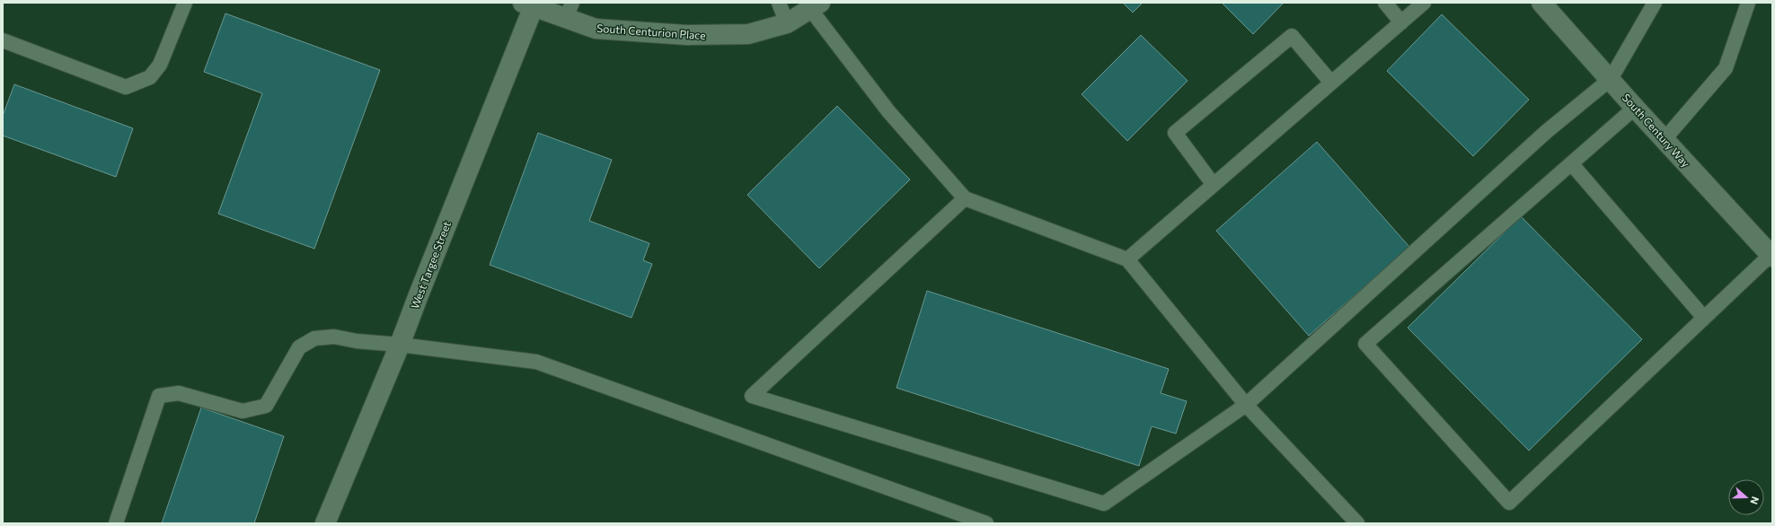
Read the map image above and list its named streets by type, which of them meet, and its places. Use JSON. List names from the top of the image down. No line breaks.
{"streets":{"street":["South Centurion Place","South Century Way","West Targee Street"]},"crossings":[["South Centurion Place","West Targee Street"]],"north":"right"}
